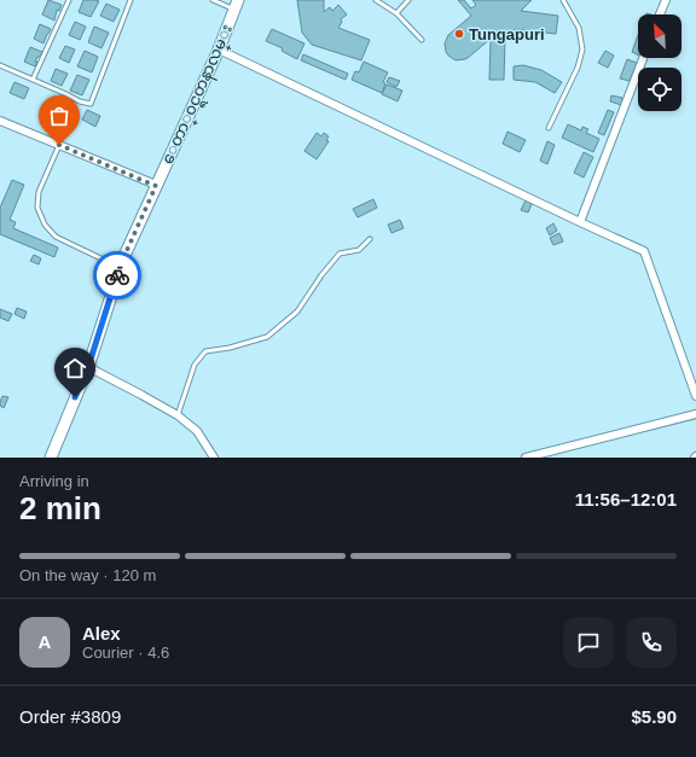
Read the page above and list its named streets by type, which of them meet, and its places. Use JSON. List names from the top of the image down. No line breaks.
{"streets":{"main road":["ေတာ္၀င္ရတနာလမ္း"]},"places":["Tungapuri"],"north":"top left","page":{"heading":["2 min","Arriving in","11:56–12:01"],"panel":["Alex","Courier · 4.6","Order #3809","$5.90"],"bar":"On the way · 120 m","round":"A"}}
